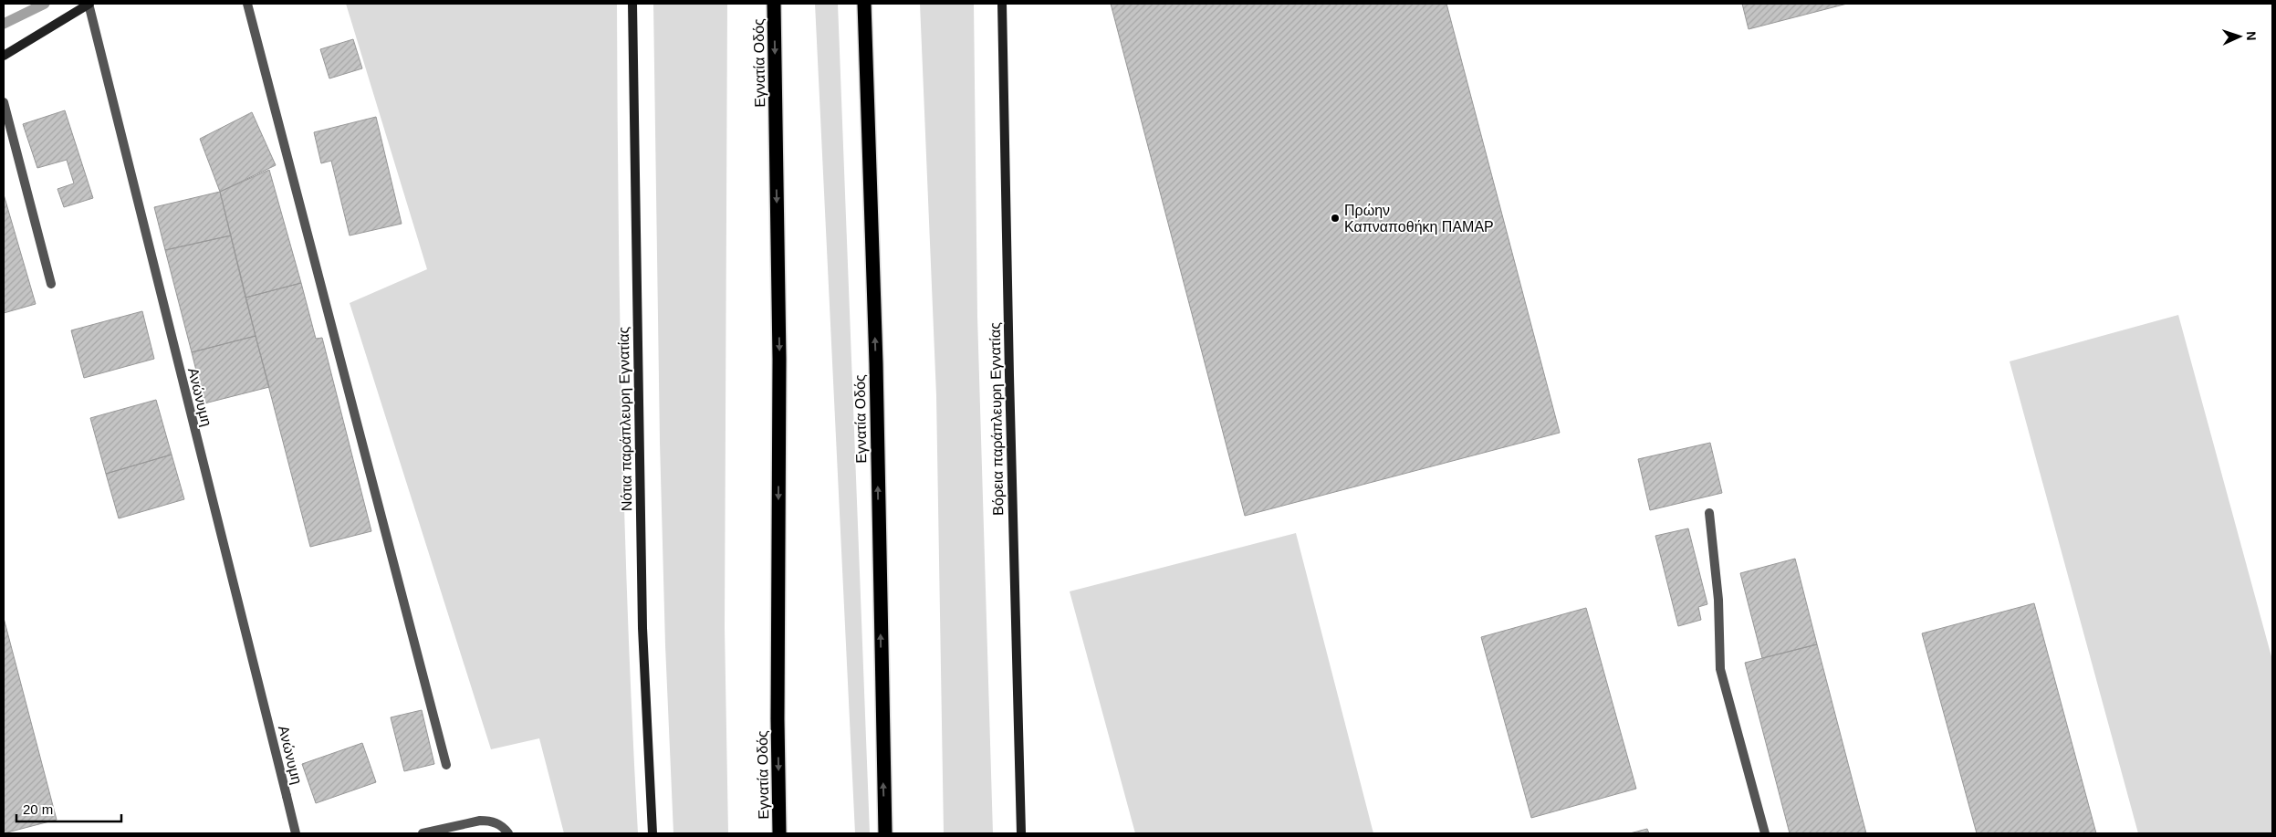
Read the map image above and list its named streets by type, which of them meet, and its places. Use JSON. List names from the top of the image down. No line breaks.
{"streets":{"highway":["Εγνατία Οδός"],"street":["Ανώνυμη","Νότια παράπλευρη Εγνατίας","Βόρεια παράπλευρη Εγνατίας"]},"places":["Πρώην Καπναποθήκη ΠΑΜΑΡ"],"scale_bar":"20 m","north":"right"}
